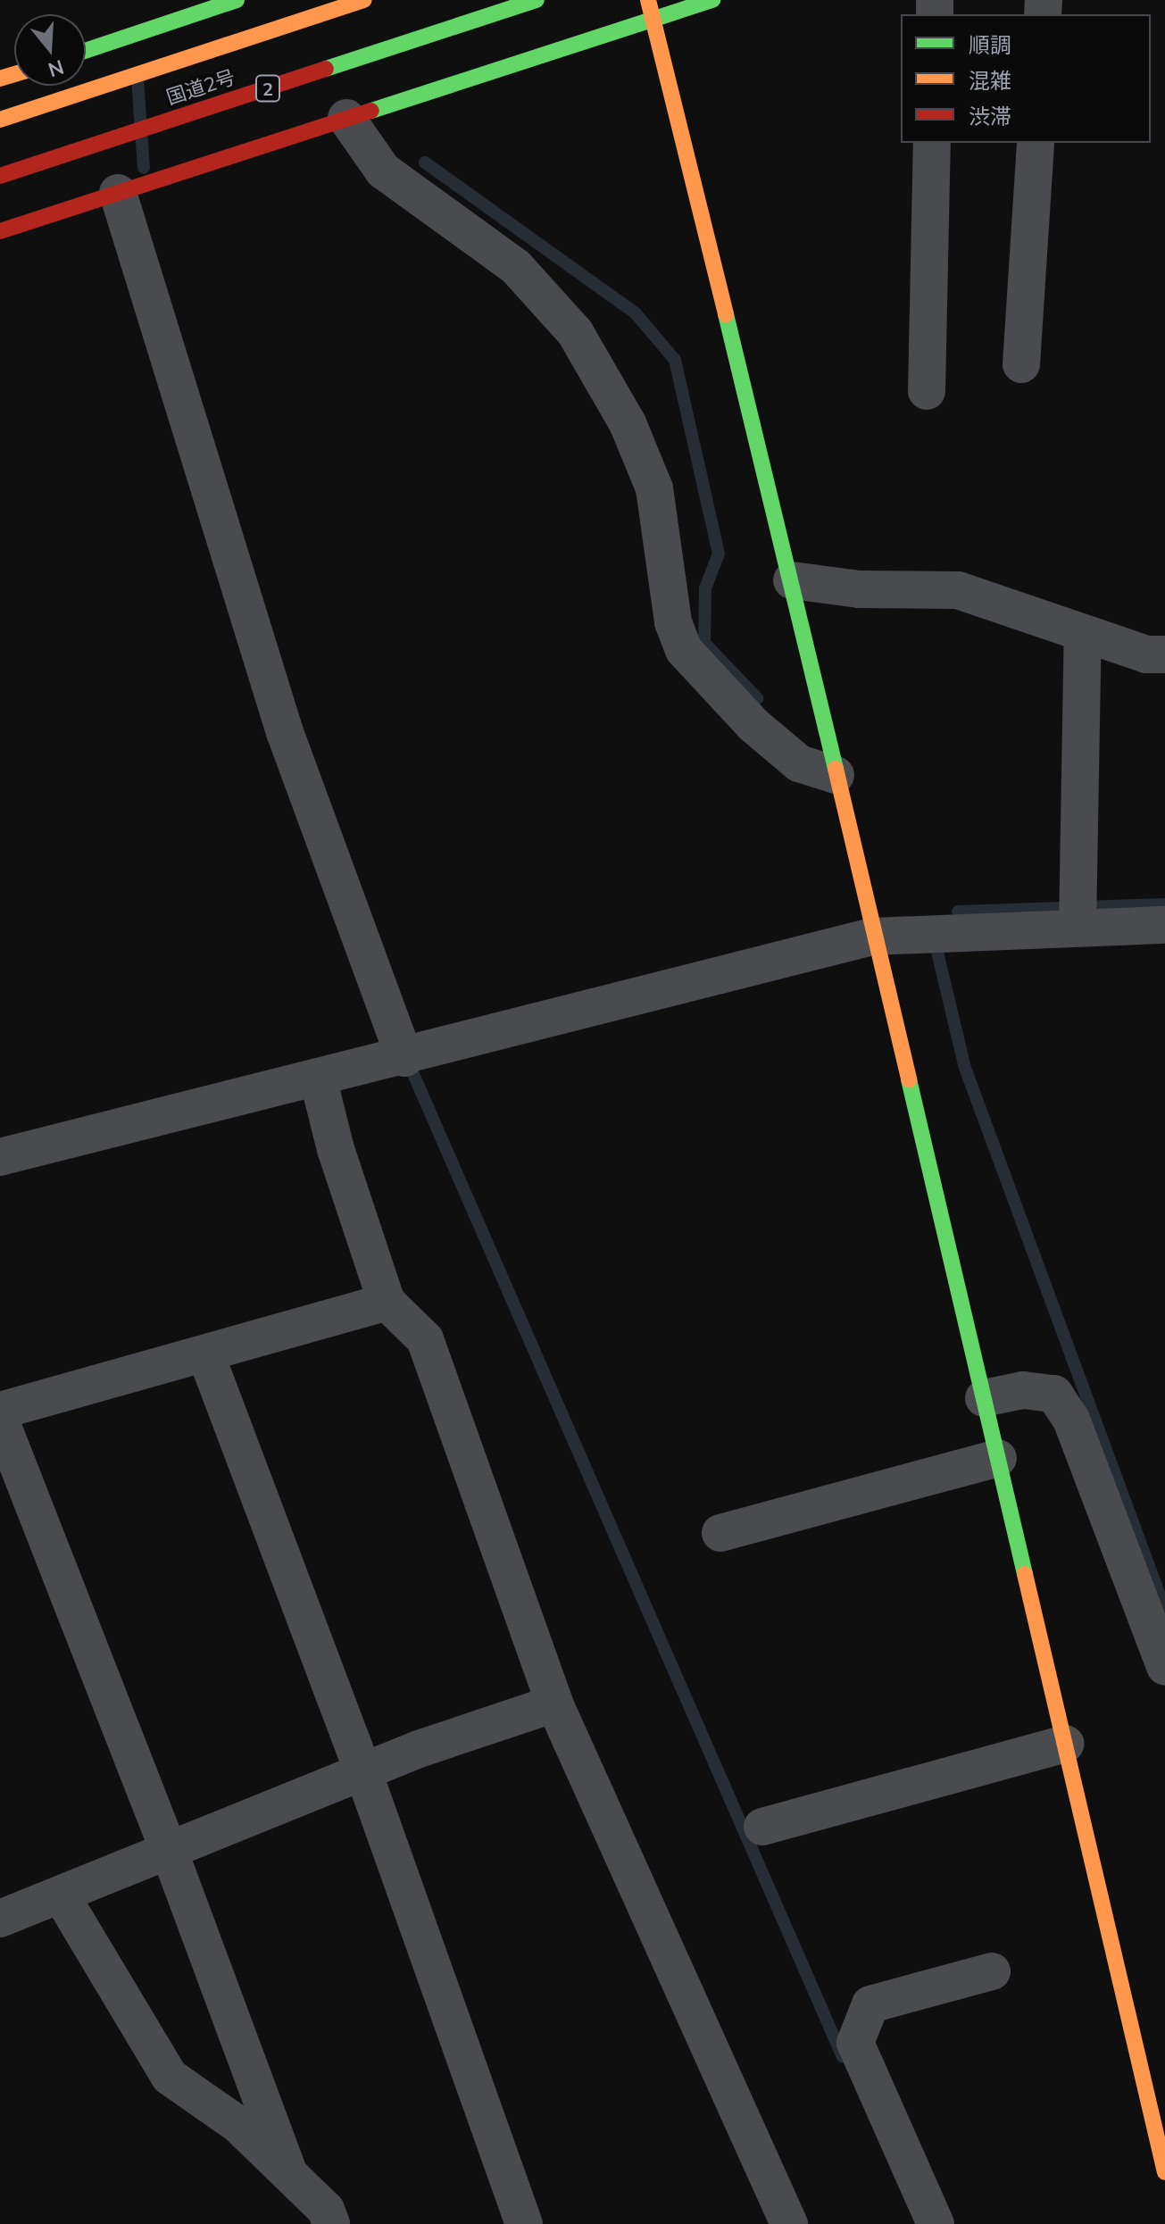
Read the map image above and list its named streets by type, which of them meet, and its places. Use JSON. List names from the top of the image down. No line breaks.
{"streets":{"main road":["国道2号","2"]},"legend":["順調","混雑","渋滞"],"north":"bottom"}
